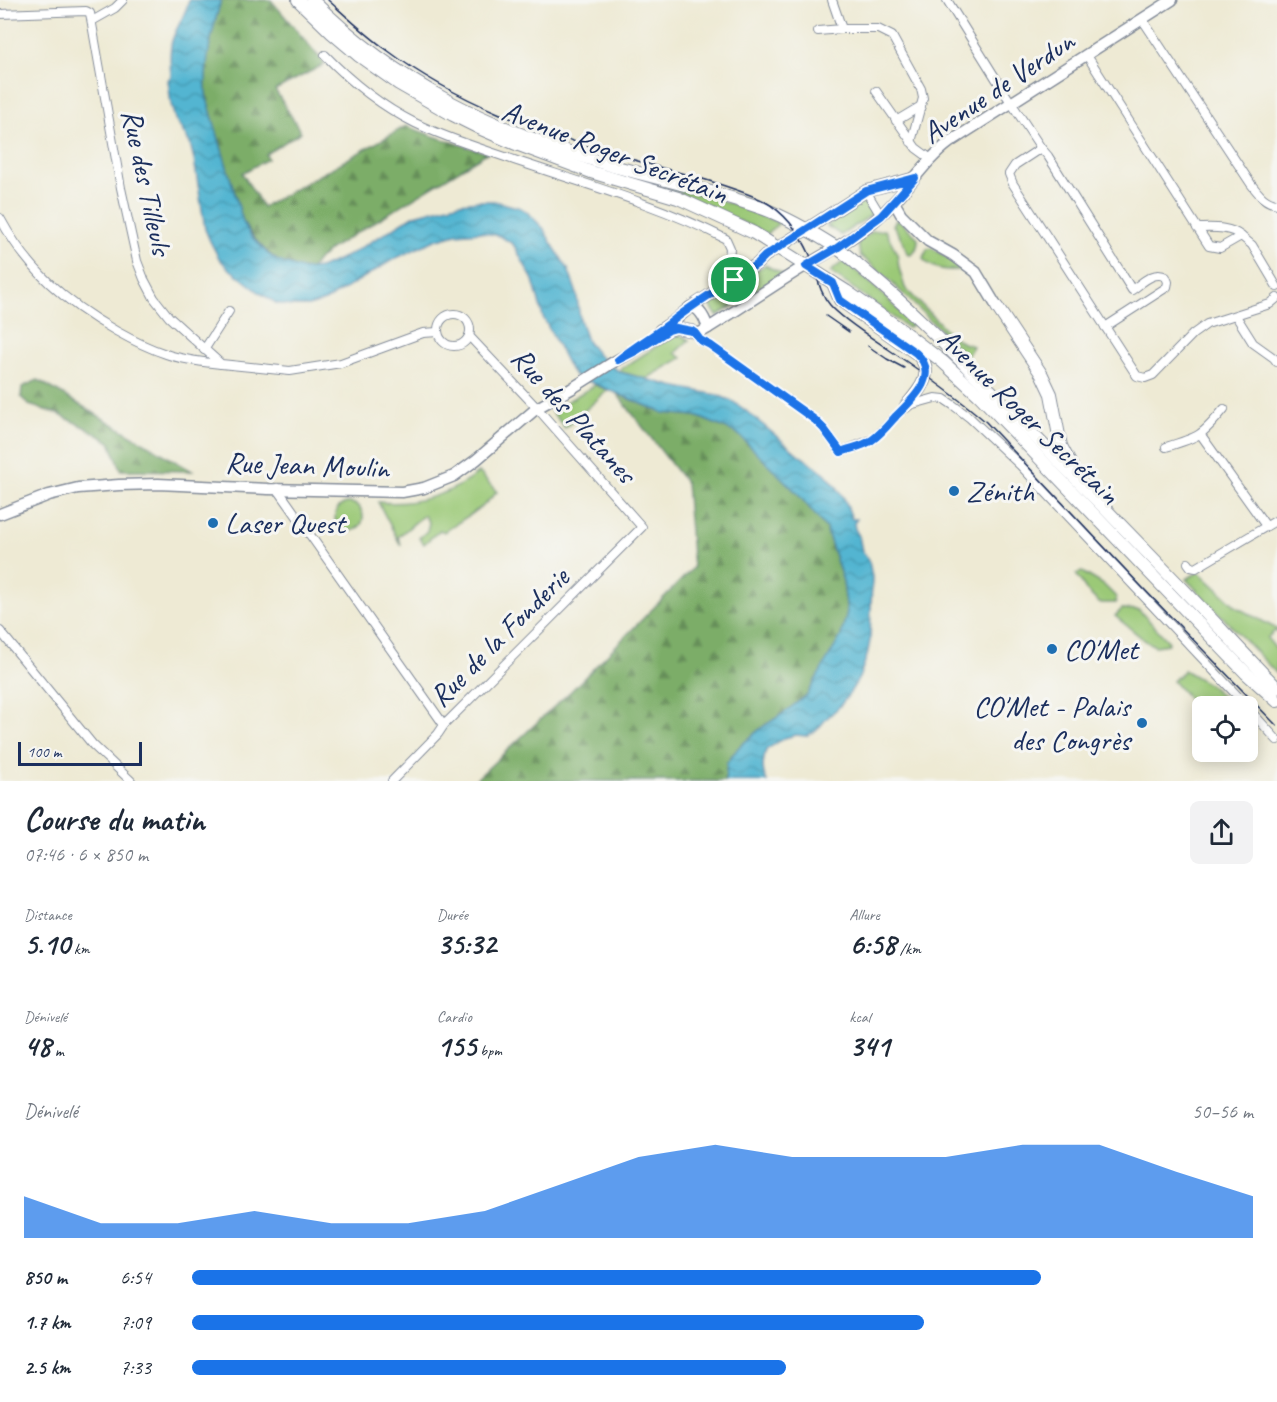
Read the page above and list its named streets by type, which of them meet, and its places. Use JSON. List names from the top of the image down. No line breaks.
{"streets":{"main road":["Avenue Roger Secrétain"],"street":["Avenue de Verdun","Rue des Tilleuls","Rue des Platanes","Rue Jean Moulin","Rue de la Fonderie"]},"crossings":[["Avenue de Verdun","Avenue Roger Secrétain"],["Avenue de Verdun","Rue Jean Moulin"],["Rue des Platanes","Rue Jean Moulin"],["Rue des Platanes","Rue de la Fonderie"]],"places":["Zénith","Laser Quest","CO'Met","CO'Met - Palais des Congrès"],"scale_bar":"100 m","page":{"scale":"100 m","heading":["Course du matin","07:46 · 6 × 850 m"],"stats":[["Distance","5.10 km"],["Durée","35:32"],["Allure","6:58 /km"],["Dénivelé","48 m"],["Cardio","155 bpm"],["kcal","341"]],"chart":["Dénivelé","50–56 m"],"list":[{"name":"850 m","note":"6:54"},{"name":"1.7 km","note":"7:09"},{"name":"2.5 km","note":"7:33"}]}}
